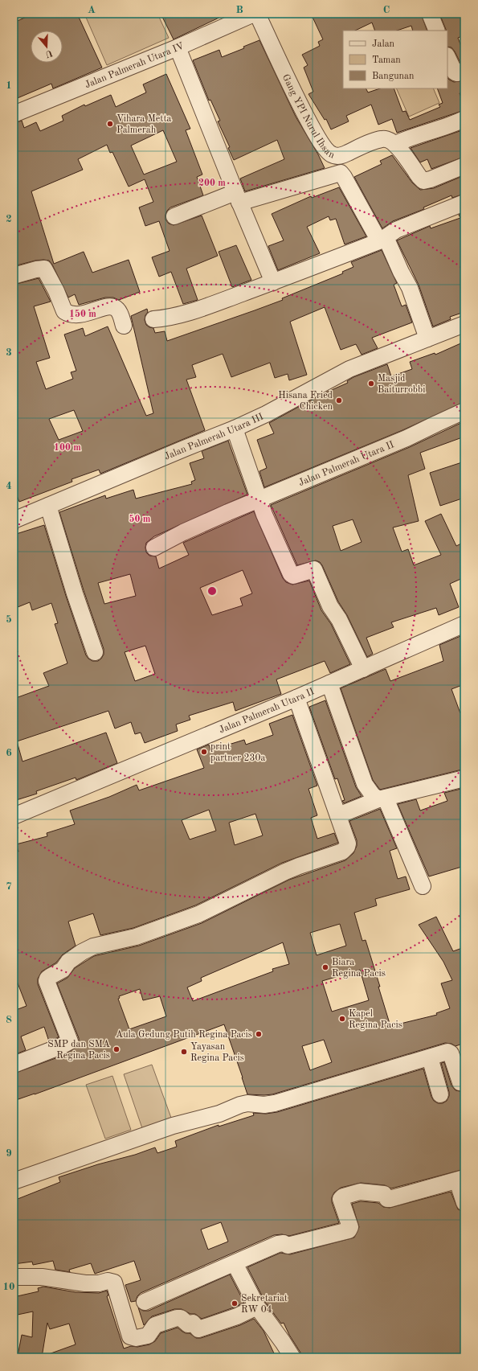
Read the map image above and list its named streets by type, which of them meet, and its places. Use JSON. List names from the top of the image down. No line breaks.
{"streets":{"street":["Jalan Palmerah Utara IV","Gang YPI Nurul Ihsan","Jalan Palmerah Utara III","Jalan Palmerah Utara II"]},"places":["Vihara Metta Palmerah","Masjid Baiturrobbi","Hisana Fried Chicken","print partner 230a","Biara Regina Pacis","Kapel Regina Pacis","Aula Gedung Putih Regina Pacis","SMP dan SMA Regina Pacis","Yayasan Regina Pacis","Sekretariat RW 04"],"legend":["Jalan","Taman","Bangunan"],"north":"bottom","grid":{"columns":["A","B","C"],"rows":["1","2","3","4","5","6","7","8","9","10"]},"rings":["200 m","150 m","100 m","50 m"]}
